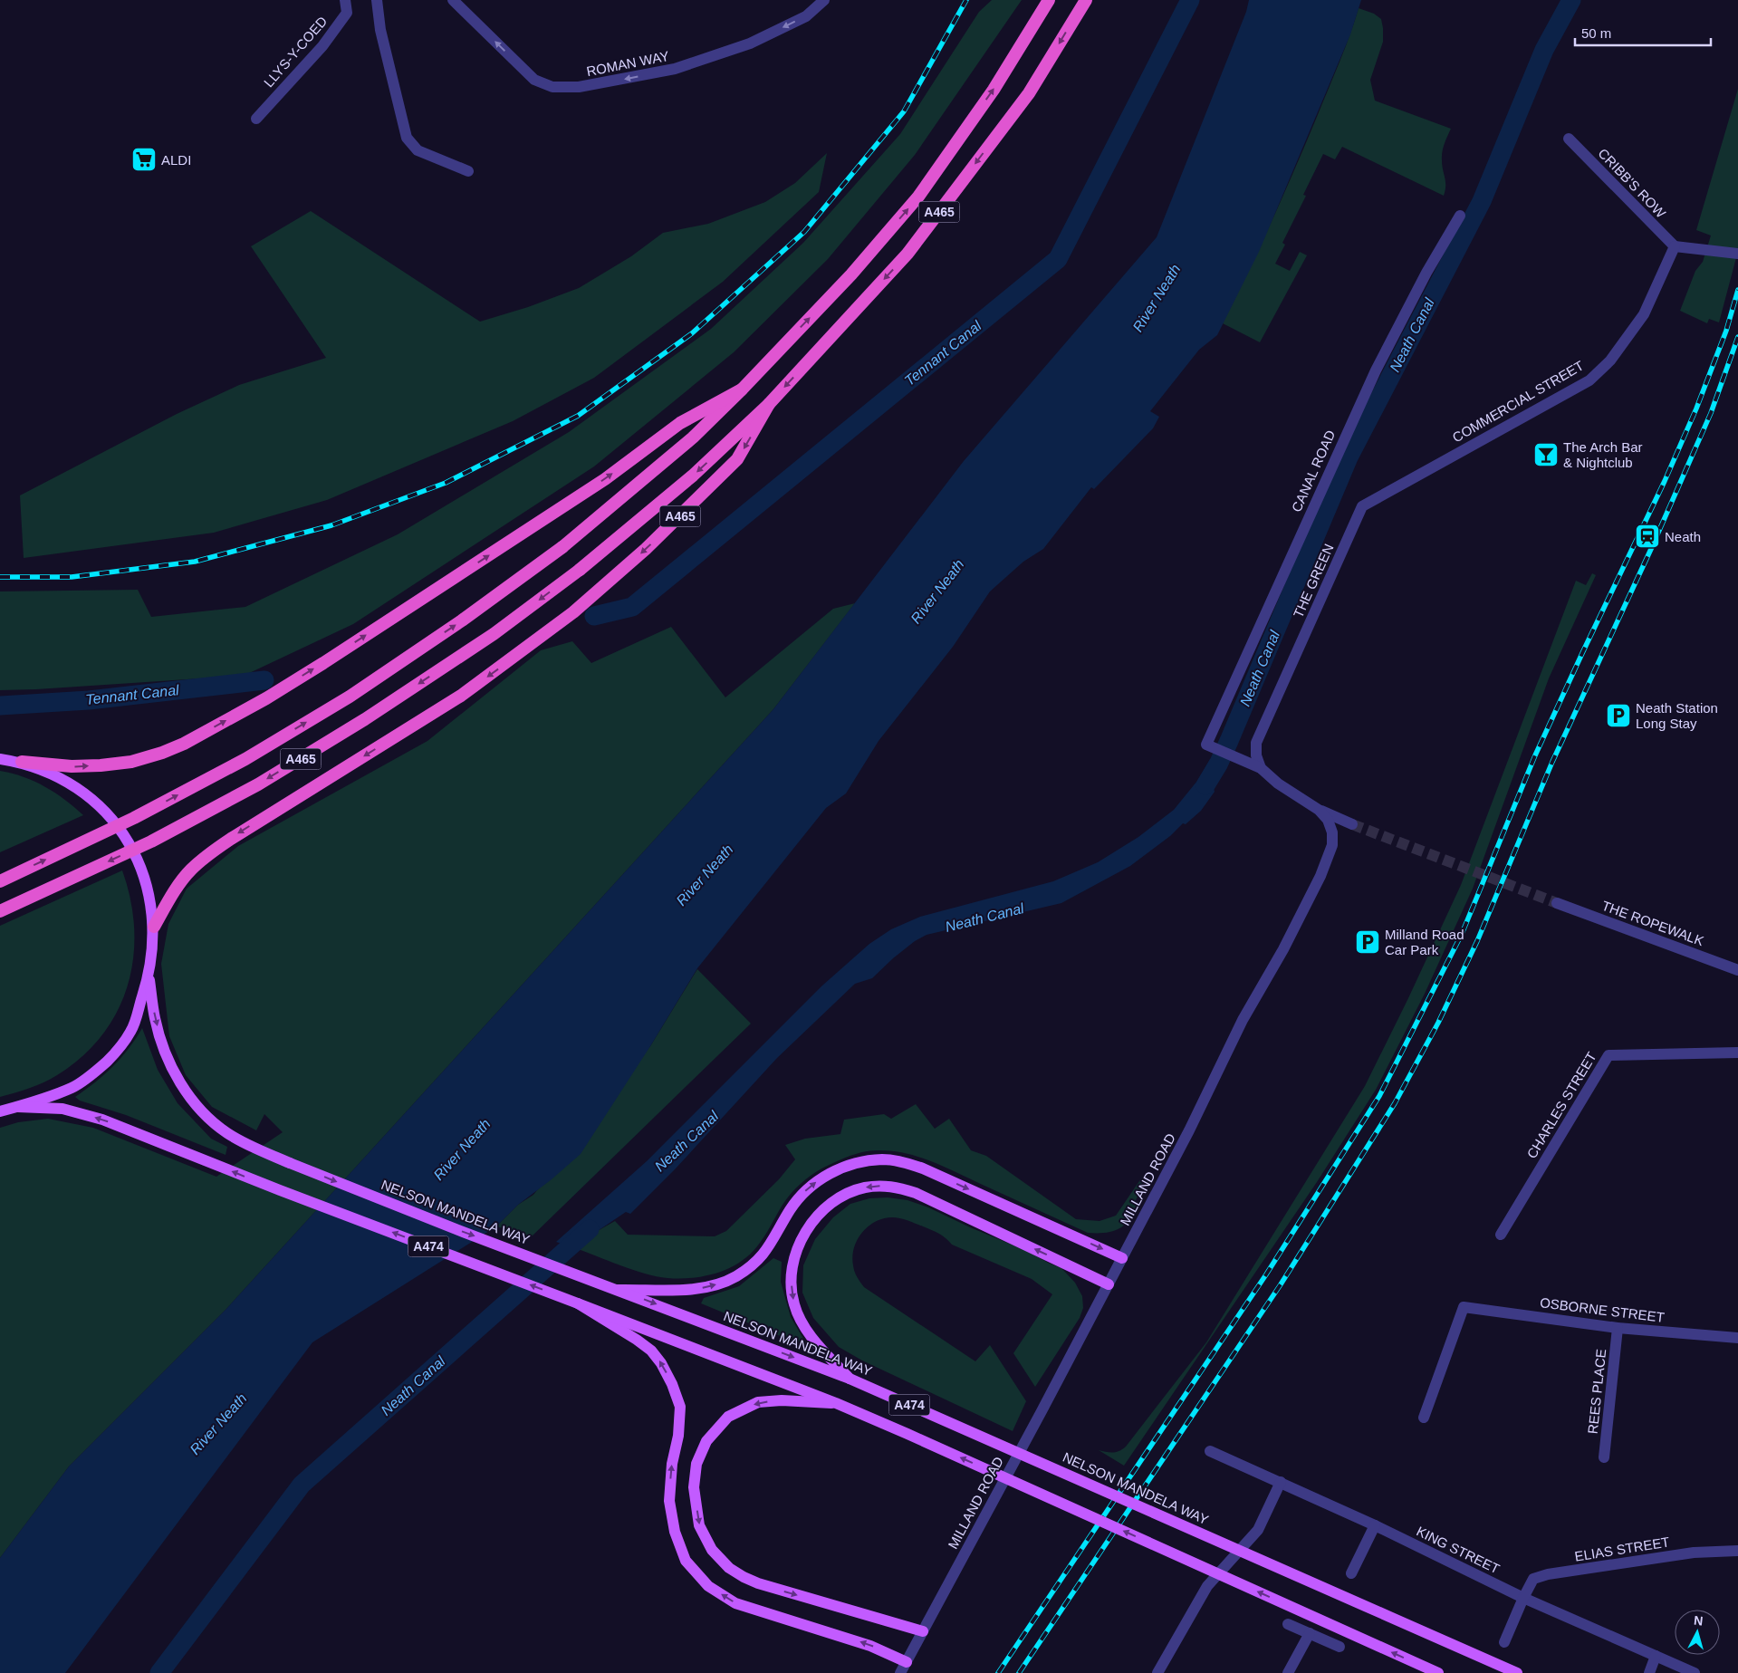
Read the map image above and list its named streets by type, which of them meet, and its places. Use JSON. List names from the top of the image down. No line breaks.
{"streets":{"highway":["A465"],"main road":["NELSON MANDELA WAY","A474"],"street":["LLYS-Y-COED","ROMAN WAY","CRIBB'S ROW","COMMERCIAL STREET","CANAL ROAD","THE GREEN","THE ROPEWALK","CHARLES STREET","MILLAND ROAD","OSBORNE STREET","REES PLACE","ELIAS STREET","KING STREET"]},"crossings":[["CRIBB'S ROW","COMMERCIAL STREET"],["COMMERCIAL STREET","THE GREEN"],["CANAL ROAD","MILLAND ROAD"],["THE GREEN","MILLAND ROAD"],["OSBORNE STREET","REES PLACE"],["ELIAS STREET","KING STREET"]],"one_way":["ROMAN WAY"],"water":["River Neath","Neath Canal","Tennant Canal"],"places":{"supermarket":["ALDI"],"bar":["The Arch Bar & Nightclub"],"station":["Neath"],"parking":["Neath Station Long Stay","Milland Road Car Park"]},"scale_bar":"50 m","north":"top"}
